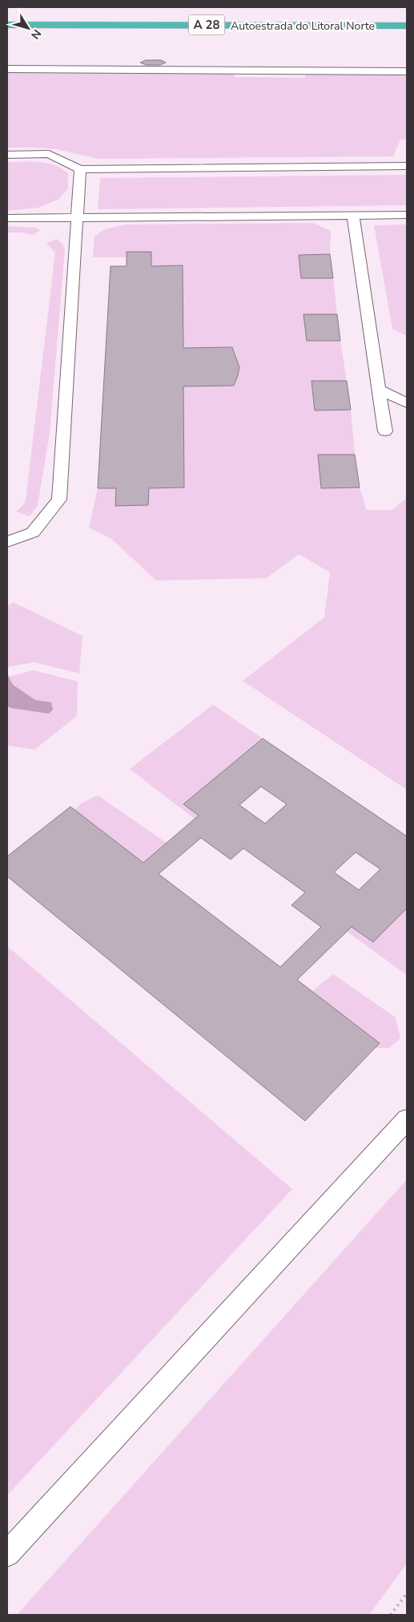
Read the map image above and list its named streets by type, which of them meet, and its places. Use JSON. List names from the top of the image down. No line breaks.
{"streets":{"highway":["A 28","Autoestrada do Litoral Norte"]},"north":"bottom right"}
